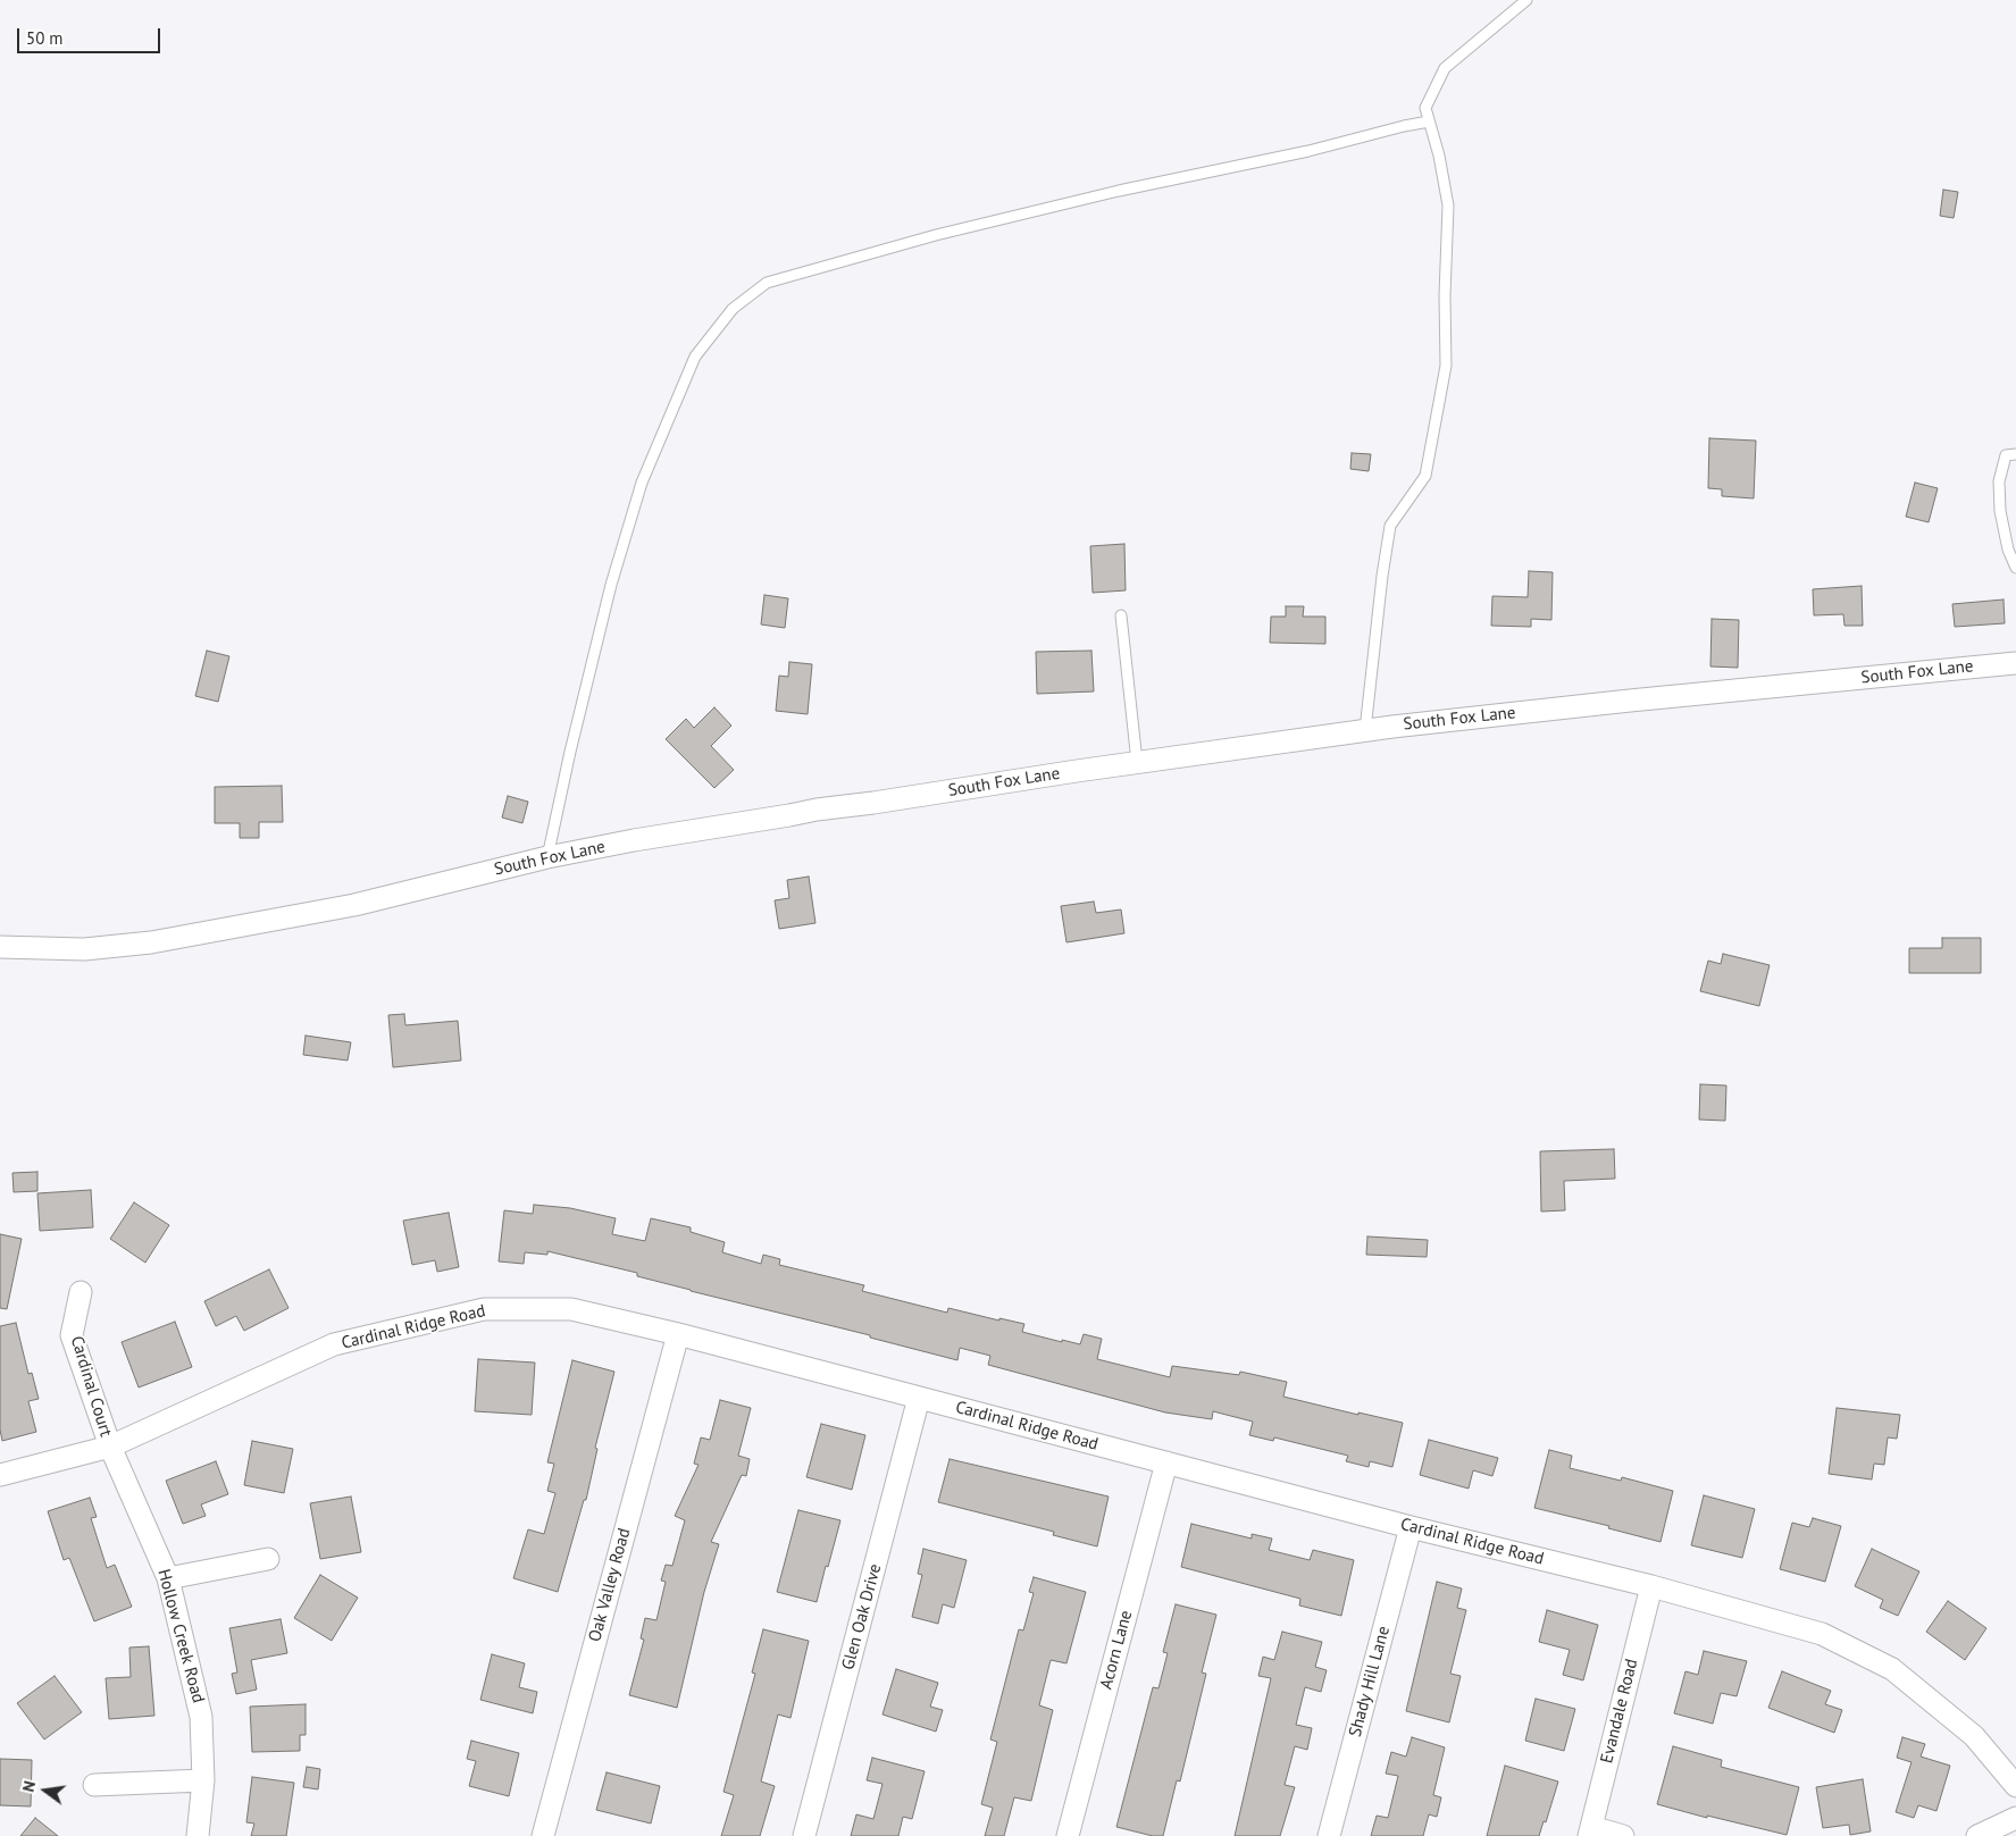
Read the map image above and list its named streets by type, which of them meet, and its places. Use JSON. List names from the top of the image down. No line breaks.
{"streets":{"street":["South Fox Lane","Cardinal Ridge Road","Cardinal Court","Oak Valley Road","Glen Oak Drive","Hollow Creek Road","Acorn Lane","Shady Hill Lane","Evandale Road"]},"crossings":[["Cardinal Ridge Road","Cardinal Court"],["Cardinal Ridge Road","Oak Valley Road"],["Cardinal Ridge Road","Glen Oak Drive"],["Cardinal Ridge Road","Hollow Creek Road"],["Cardinal Ridge Road","Acorn Lane"],["Cardinal Ridge Road","Shady Hill Lane"],["Cardinal Ridge Road","Evandale Road"],["Cardinal Court","Hollow Creek Road"]],"scale_bar":"50 m","north":"left"}
